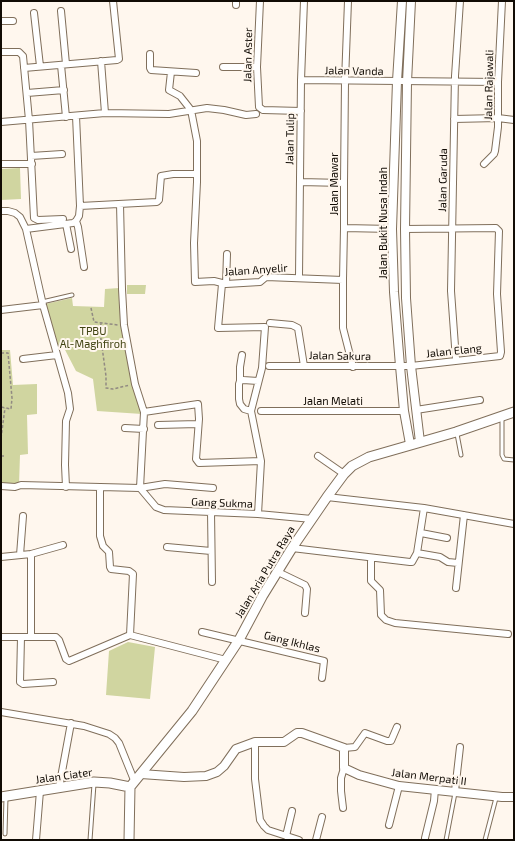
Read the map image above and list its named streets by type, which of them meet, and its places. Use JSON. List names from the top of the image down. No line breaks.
{"streets":{"main road":["Jalan Aria Putra Raya","Jalan Ciater"],"street":["Jalan Aster","Jalan Vanda","Jalan Rajawali","Jalan Tulip","Jalan Garuda","Jalan Mawar","Jalan Bukit Nusa Indah","Jalan Anyelir","Jalan Elang","Jalan Sakura","Jalan Melati","Gang Sukma","Gang Ikhlas","Jalan Merpati II"]},"crossings":[["Jalan Vanda","Jalan Rajawali"],["Jalan Vanda","Jalan Tulip"],["Jalan Vanda","Jalan Garuda"],["Jalan Vanda","Jalan Mawar"],["Jalan Vanda","Jalan Bukit Nusa Indah"],["Jalan Tulip","Jalan Anyelir"],["Jalan Garuda","Jalan Elang"],["Jalan Mawar","Jalan Anyelir"],["Jalan Mawar","Jalan Sakura"],["Jalan Bukit Nusa Indah","Jalan Elang"],["Jalan Bukit Nusa Indah","Jalan Sakura"],["Jalan Bukit Nusa Indah","Jalan Melati"],["Jalan Bukit Nusa Indah","Jalan Aria Putra Raya"],["Jalan Elang","Jalan Sakura"],["Gang Sukma","Jalan Aria Putra Raya"],["Jalan Aria Putra Raya","Gang Ikhlas"],["Jalan Aria Putra Raya","Jalan Ciater"]],"parks":["TPBU Al-Maghfiroh"]}
